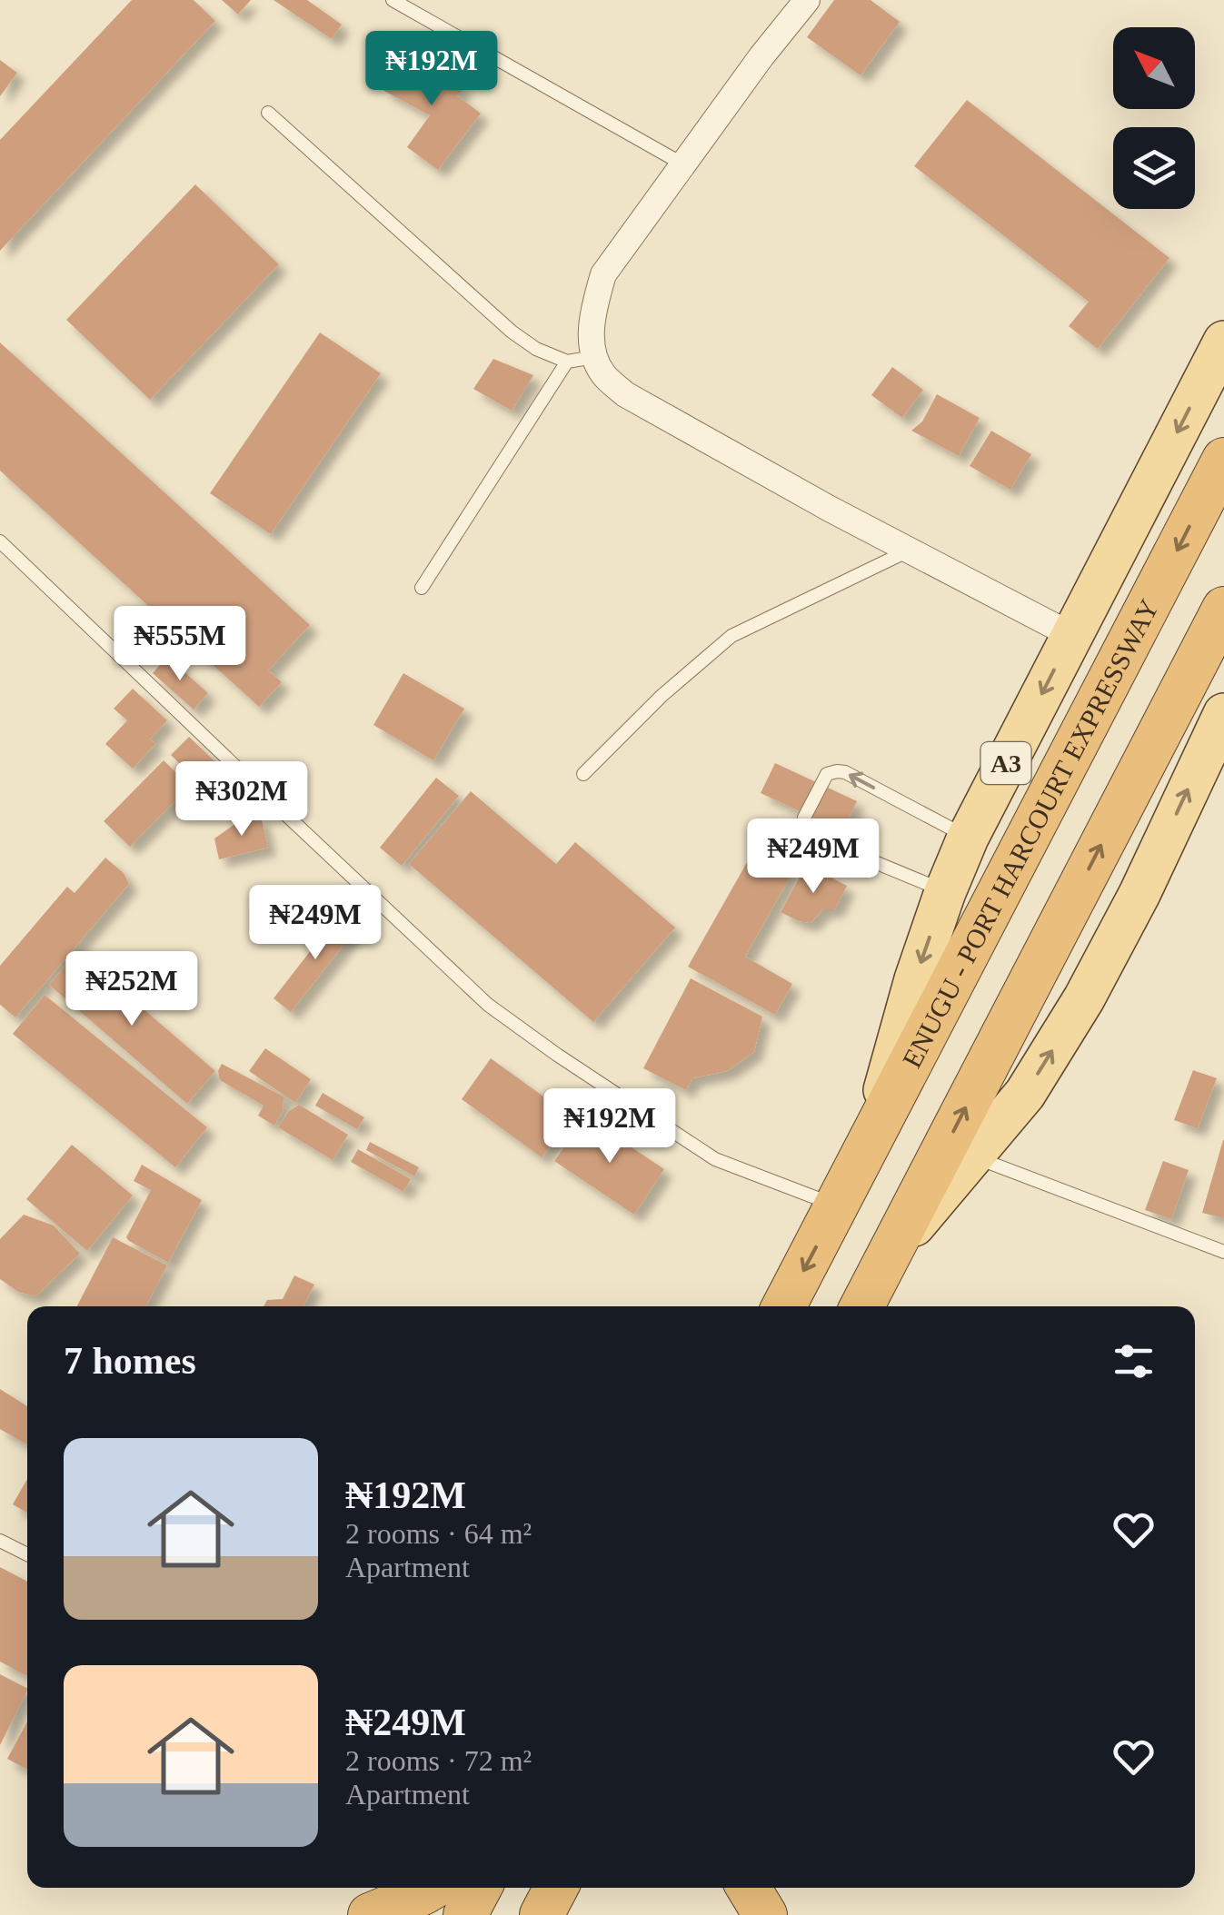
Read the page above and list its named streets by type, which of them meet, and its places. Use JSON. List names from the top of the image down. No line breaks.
{"streets":{"highway":["A3","ENUGU - PORT HARCOURT EXPRESSWAY"]},"north":"top left","page":{"price":["₦192M","₦555M","₦302M","₦249M","₦249M","₦252M","₦192M"],"heading":"7 homes","list":[{"name":"₦192M","note":"2 rooms · 64 m² · Apartment"},{"name":"₦249M","note":"2 rooms · 72 m² · Apartment"}]}}
